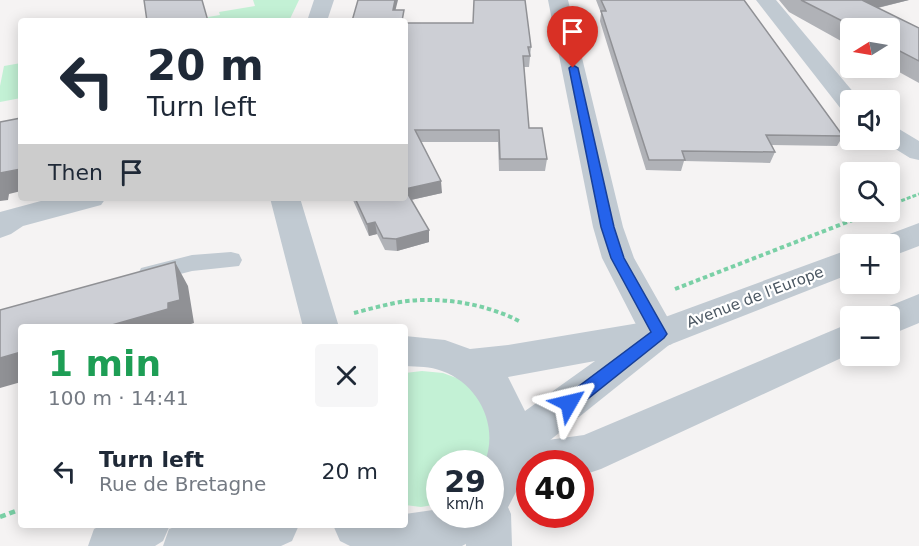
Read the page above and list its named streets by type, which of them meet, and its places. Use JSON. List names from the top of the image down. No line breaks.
{"streets":{"street":["Avenue de l'Europe"]},"north":"left","page":{"map_buttons":["+","−"],"turn":["20 m","Turn left"],"then":"Then","heading":["1 min","100 m · 14:41"],"list":[{"name":"Turn left","note":"Rue de Bretagne","value":"20 m"}],"speed":"29 km/h","limit":"40"}}
